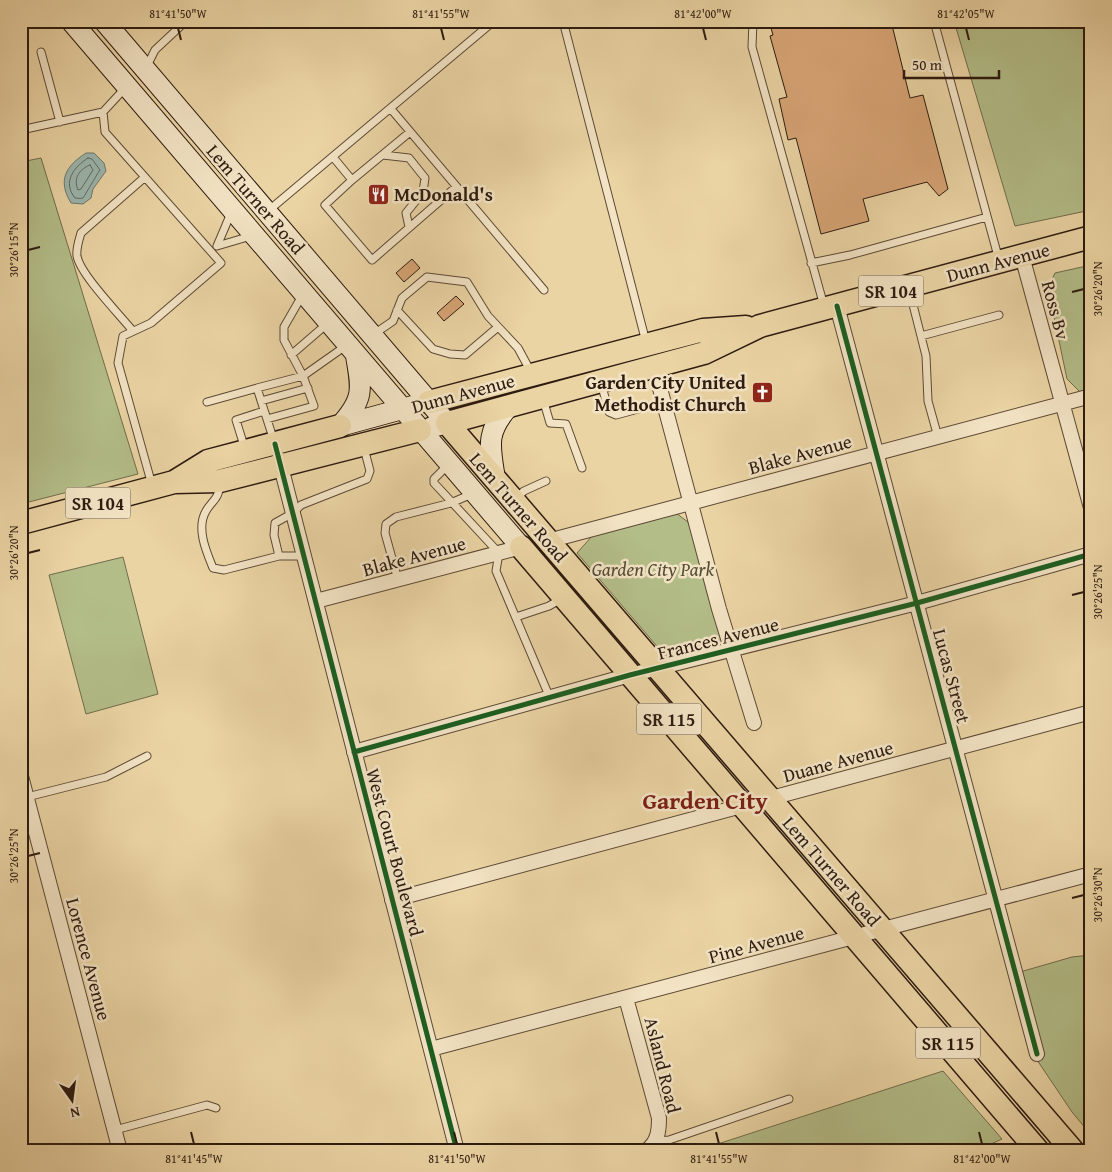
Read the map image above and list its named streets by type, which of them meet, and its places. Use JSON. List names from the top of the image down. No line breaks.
{"streets":{"main road":["Lem Turner Road","Dunn Avenue","SR 104","SR 115"],"street":["Ross Bv","Blake Avenue","Frances Avenue","Lucas Street","Duane Avenue","West Court Boulevard","Pine Avenue","Lorence Avenue","Asland Road"]},"crossings":[["Lem Turner Road","Dunn Avenue"],["Lem Turner Road","Blake Avenue"],["Lem Turner Road","Frances Avenue"],["Lem Turner Road","Duane Avenue"],["Lem Turner Road","Pine Avenue"],["Dunn Avenue","Ross Bv"],["Dunn Avenue","Lucas Street"],["Dunn Avenue","West Court Boulevard"],["Ross Bv","Blake Avenue"],["Blake Avenue","Lucas Street"],["Blake Avenue","West Court Boulevard"],["Frances Avenue","Lucas Street"],["Frances Avenue","West Court Boulevard"],["Lucas Street","Duane Avenue"],["Lucas Street","Pine Avenue"],["Duane Avenue","West Court Boulevard"],["West Court Boulevard","Pine Avenue"],["Pine Avenue","Asland Road"]],"districts":["Garden City"],"parks":["Garden City Park"],"places":{"restaurant":["McDonald's"],"church":["Garden City United Methodist Church"]},"scale_bar":"50 m","north":"bottom","coordinates":["81°41'50\"W","81°41'55\"W","81°42'00\"W","81°42'05\"W","30°26'15\"N","30°26'20\"N","30°26'25\"N","30°26'30\"N","81°41'45\"W"]}
